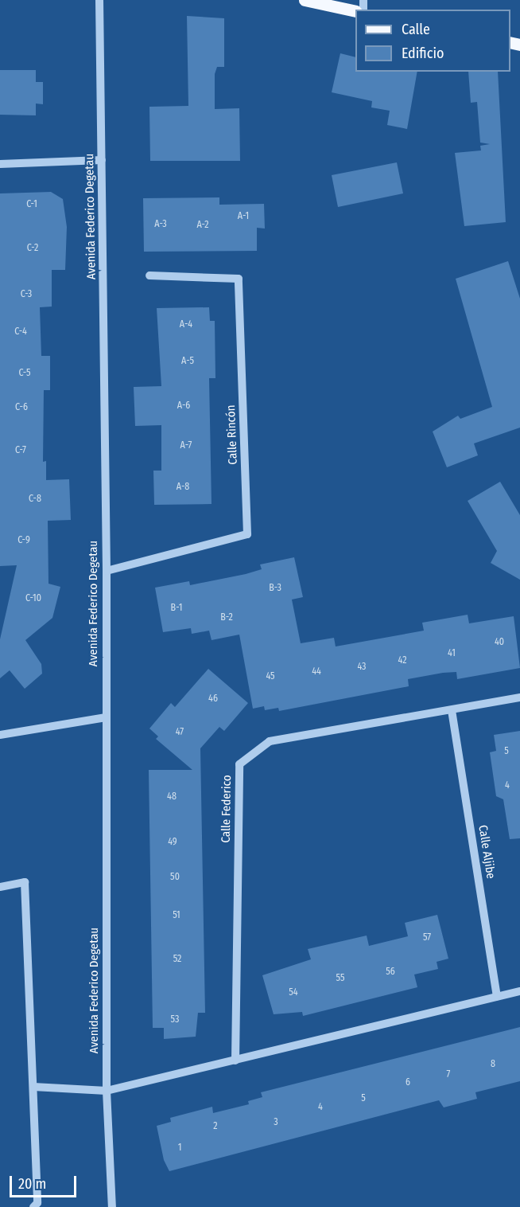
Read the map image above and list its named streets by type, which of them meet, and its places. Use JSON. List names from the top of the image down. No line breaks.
{"streets":{"street":["Avenida Federico Degetau","Calle Rincón","Calle Federico","Calle Aljibe"]},"crossings":[["Avenida Federico Degetau","Calle Rincón"],["Calle Federico","Calle Aljibe"]],"house_numbers":["C-1","A-1","A-3","A-2","C-2","C-3","A-4","C-4","A-5","C-5","A-6","C-6","A-7","C-7","A-8","C-8","C-9","B-3","C-10","B-1","B-2","40","41","42","43","44","45","46","47","5","4","48","49","50","51","57","52","56","55","54","53","8","7","6","5","4","3","2","1"],"legend":["Calle","Edificio"],"scale_bar":"20 m"}
